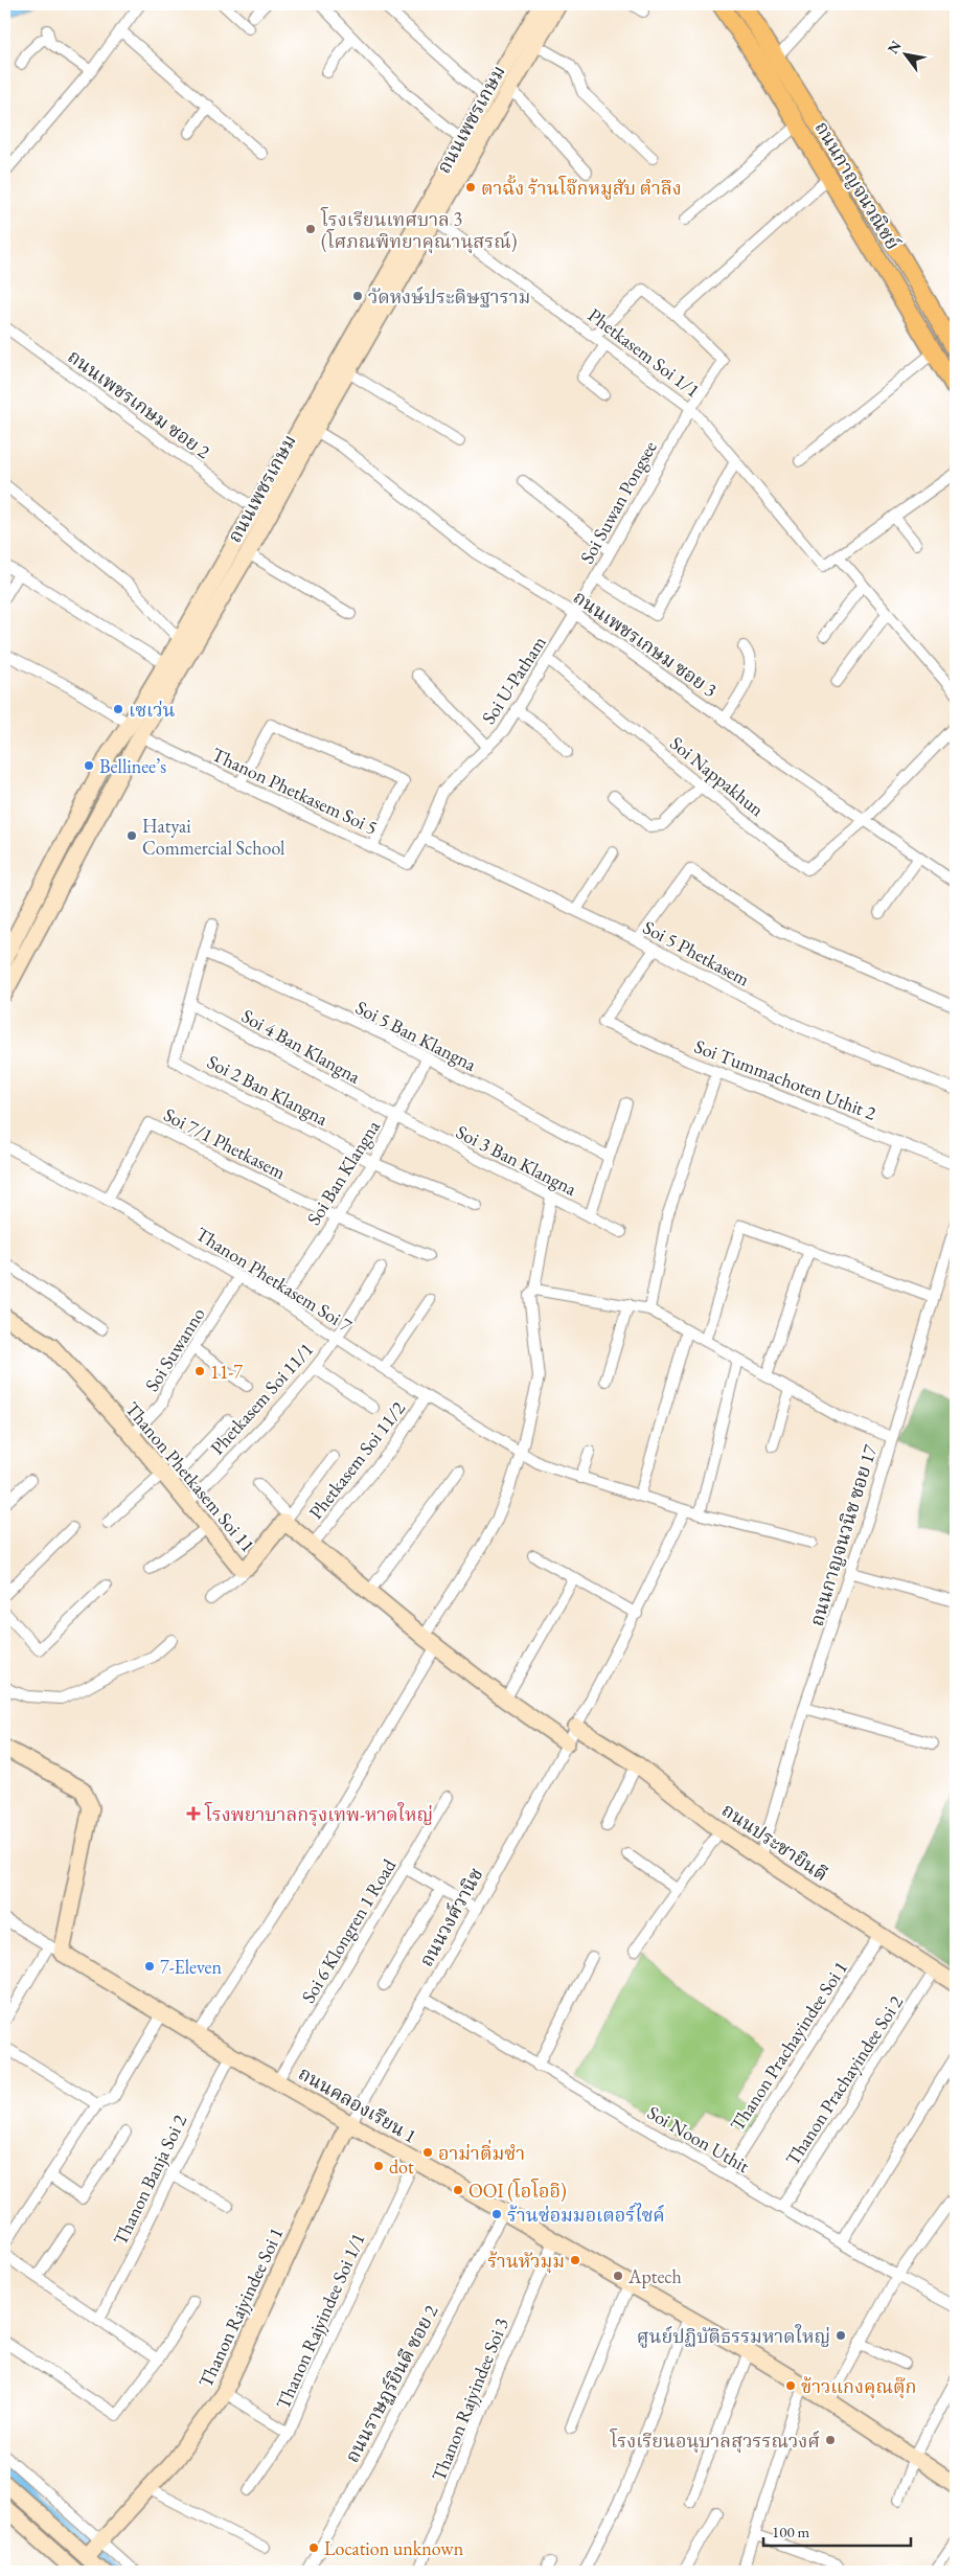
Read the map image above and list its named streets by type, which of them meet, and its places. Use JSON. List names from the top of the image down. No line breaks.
{"streets":{"main road":["ถนนกาญจนวณิชย์"],"street":["ถนนเพชรเกษม","Phetkasem Soi 1/1","ถนนเพชรเกษม ซอย 2","Soi Suwan Pongsee","ถนนเพชรเกษม ซอย 3","Soi U-Patham","Soi Nappakhun","Thanon Phetkasem Soi 5","Soi 5 Phetkasem","Soi 5 Ban Klangna","Soi 4 Ban Klangna","Soi Tummachoten Uthit 2","Soi 2 Ban Klangna","Soi 7/1 Phetkasem","Soi 3 Ban Klangna","Soi Ban Klangna","Thanon Phetkasem Soi 7","Soi Suwanno","Phetkasem Soi 11/1","Phetkasem Soi 11/2","Thanon Phetkasem Soi 11","ถนนกาญจนวนิช ซอย 17","ถนนประชายินดี","ถนนวงศ์วานิช","Soi 6 Klongren 1 Road","Thanon Prachayindee Soi 1","Thanon Prachayindee Soi 2","ถนนคลองเรียน 1","Soi Noon Uthit","Thanon Banja Soi 2","Thanon Rajyindee Soi 1","Thanon Rajyindee Soi 1/1","ถนนราษฏร์ยินดี ซอย 2","Thanon Rajyindee Soi 3"]},"crossings":[["ถนนเพชรเกษม","Phetkasem Soi 1/1"],["ถนนเพชรเกษม","ถนนเพชรเกษม ซอย 2"],["ถนนเพชรเกษม","ถนนเพชรเกษม ซอย 3"],["ถนนเพชรเกษม","Thanon Phetkasem Soi 5"],["Phetkasem Soi 1/1","Soi Suwan Pongsee"],["Soi Suwan Pongsee","ถนนเพชรเกษม ซอย 3"],["Soi Suwan Pongsee","Soi U-Patham"],["ถนนเพชรเกษม ซอย 3","Soi U-Patham"],["ถนนเพชรเกษม ซอย 3","Soi Nappakhun"],["Soi U-Patham","Soi Nappakhun"],["Soi U-Patham","Thanon Phetkasem Soi 5"],["Soi U-Patham","Soi 5 Phetkasem"],["Thanon Phetkasem Soi 5","Soi 5 Phetkasem"],["Soi 5 Phetkasem","Soi Tummachoten Uthit 2"],["Soi 5 Ban Klangna","Soi 2 Ban Klangna"],["Soi 5 Ban Klangna","Soi Ban Klangna"],["Soi 4 Ban Klangna","Soi 2 Ban Klangna"],["Soi 4 Ban Klangna","Soi 3 Ban Klangna"],["Soi 4 Ban Klangna","Soi Ban Klangna"],["Soi 2 Ban Klangna","Soi Ban Klangna"],["Soi 7/1 Phetkasem","Soi Ban Klangna"],["Soi 7/1 Phetkasem","Thanon Phetkasem Soi 7"],["Soi 3 Ban Klangna","Soi Ban Klangna"],["Soi Ban Klangna","Thanon Phetkasem Soi 7"],["Thanon Phetkasem Soi 7","Soi Suwanno"],["Thanon Phetkasem Soi 7","Phetkasem Soi 11/1"],["Thanon Phetkasem Soi 7","Phetkasem Soi 11/2"],["Thanon Phetkasem Soi 7","ถนนวงศ์วานิช"],["Soi Suwanno","Thanon Phetkasem Soi 11"],["Phetkasem Soi 11/1","Thanon Phetkasem Soi 11"],["ถนนกาญจนวนิช ซอย 17","ถนนประชายินดี"],["ถนนประชายินดี","ถนนวงศ์วานิช"],["ถนนประชายินดี","Thanon Prachayindee Soi 1"],["ถนนประชายินดี","Thanon Prachayindee Soi 2"],["ถนนวงศ์วานิช","ถนนคลองเรียน 1"],["ถนนวงศ์วานิช","Soi Noon Uthit"],["ถนนวงศ์วานิช","Thanon Rajyindee Soi 1"],["Soi 6 Klongren 1 Road","ถนนคลองเรียน 1"],["Thanon Prachayindee Soi 1","Soi Noon Uthit"],["Thanon Prachayindee Soi 2","Soi Noon Uthit"],["ถนนคลองเรียน 1","Thanon Banja Soi 2"],["ถนนคลองเรียน 1","Thanon Rajyindee Soi 1"],["ถนนคลองเรียน 1","Thanon Rajyindee Soi 1/1"],["ถนนคลองเรียน 1","ถนนราษฏร์ยินดี ซอย 2"],["ถนนคลองเรียน 1","Thanon Rajyindee Soi 3"]],"places":{"other":["ตาฉั้ง ร้านโจ๊กหมูสับ ตำลึง","โรงเรียนเทศบาล 3 (โศภณพิทยาคุณานุสรณ์)","วัดหงษ์ประดิษฐาราม","เซเว่น","Bellinee’s","Hatyai Commercial School","11-7","7-Eleven","อาม่าติ่มซำ","dot","OOI (โอโออิ)","ร้านซ่อมมอเตอร์ไซค์","ร้านหัวมุม","Aptech","ศูนย์ปฏิบัติธรรมหาดใหญ่","ข้าวแกงคุณตุ๊ก","โรงเรียนอนุบาลสุวรรณวงศ์","Location unknown"],"health":["โรงพยาบาลกรุงเทพ-หาดใหญ่"]},"scale_bar":"100 m","north":"top left"}
